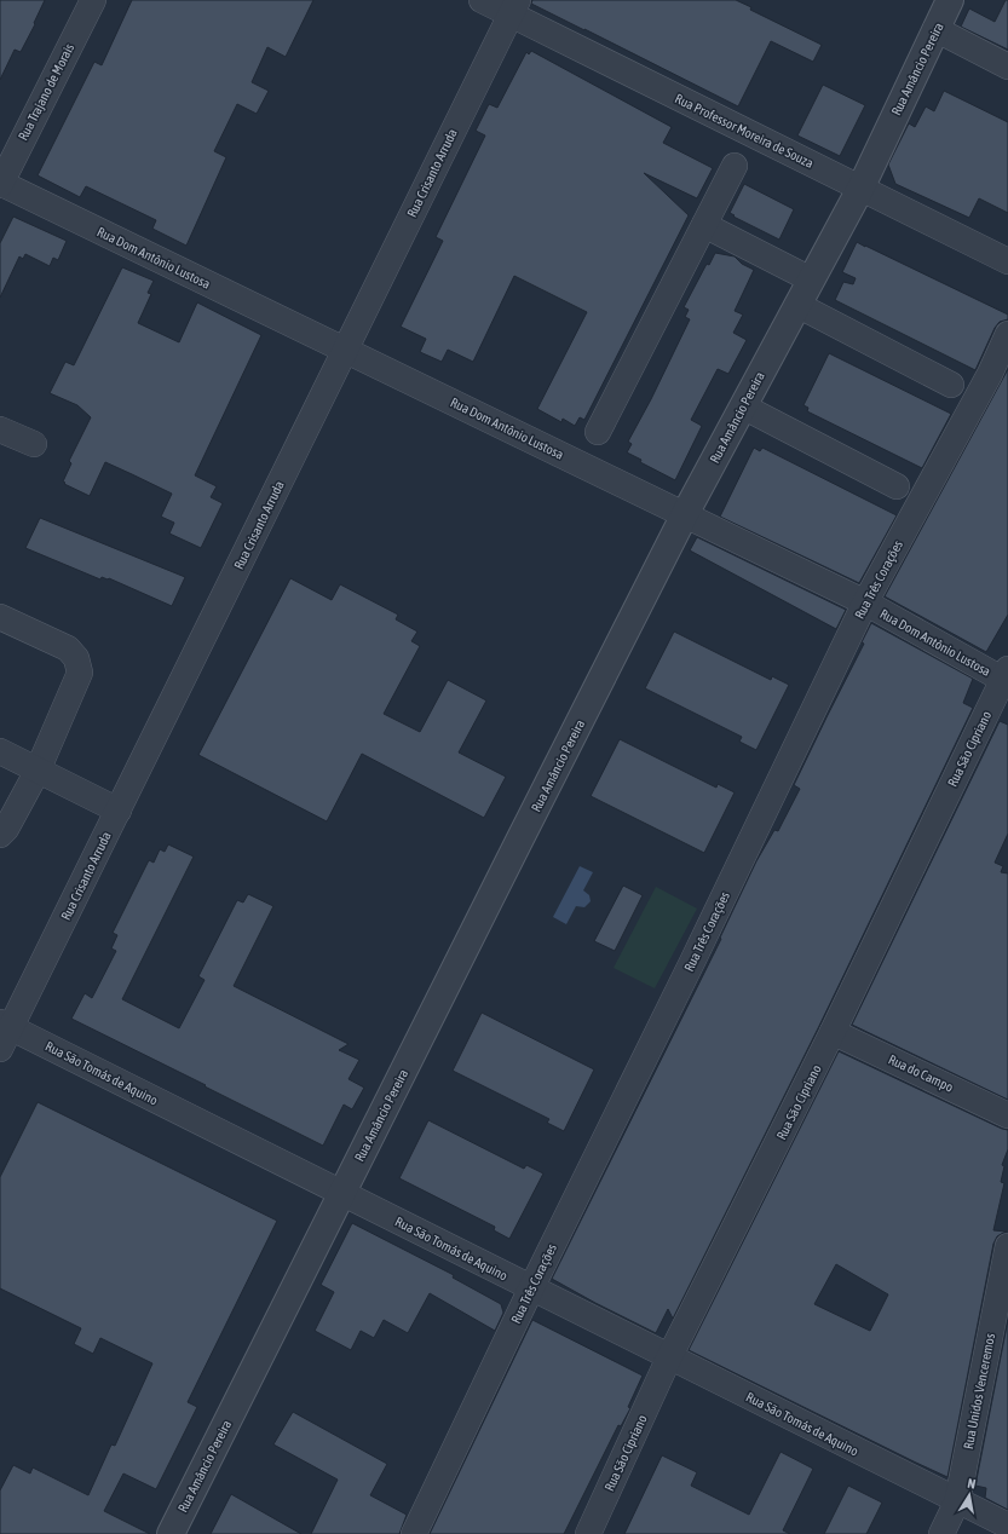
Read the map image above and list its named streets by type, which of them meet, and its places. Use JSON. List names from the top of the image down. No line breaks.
{"streets":{"street":["Rua Amâncio Pereira","Rua Trajano de Morais","Rua Professor Moreira de Souza","Rua Crisanto Arruda","Rua Dom Antônio Lustosa","Rua Três Corações","Rua São Cipriano","Rua São Tomás de Aquino","Rua do Campo","Rua Unidos Venceremos"]},"crossings":[["Rua Amâncio Pereira","Rua Professor Moreira de Souza"],["Rua Amâncio Pereira","Rua Dom Antônio Lustosa"],["Rua Amâncio Pereira","Rua São Tomás de Aquino"],["Rua Trajano de Morais","Rua Dom Antônio Lustosa"],["Rua Professor Moreira de Souza","Rua Crisanto Arruda"],["Rua Crisanto Arruda","Rua Dom Antônio Lustosa"],["Rua Crisanto Arruda","Rua São Tomás de Aquino"],["Rua Dom Antônio Lustosa","Rua Três Corações"],["Rua Dom Antônio Lustosa","Rua São Cipriano"],["Rua Três Corações","Rua São Tomás de Aquino"],["Rua São Cipriano","Rua São Tomás de Aquino"],["Rua São Cipriano","Rua do Campo"],["Rua São Tomás de Aquino","Rua Unidos Venceremos"]],"north":"top"}
